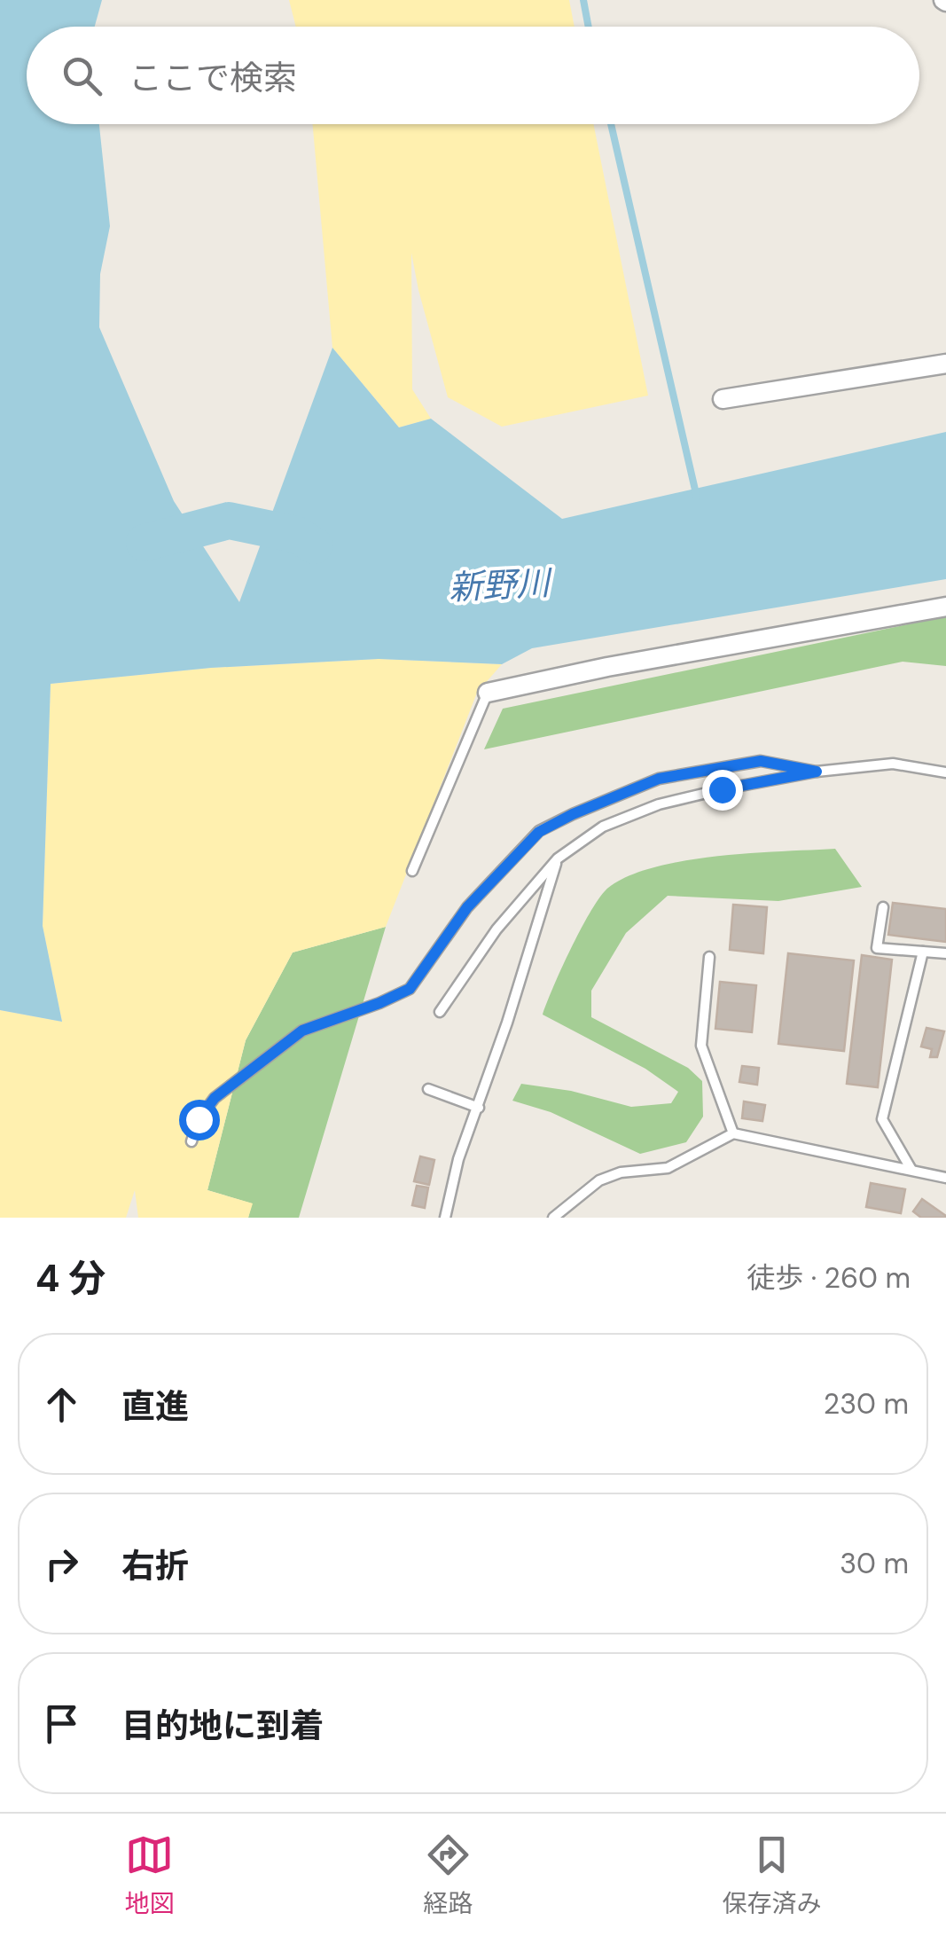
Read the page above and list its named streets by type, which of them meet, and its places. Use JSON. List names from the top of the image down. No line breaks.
{"water":["新野川"],"page":{"search":"ここで検索","heading":["4 分","徒歩 · 260 m"],"list":[["直進","230 m"],["右折","30 m"],"目的地に到着"],"nav":["地図","経路","保存済み"]}}
